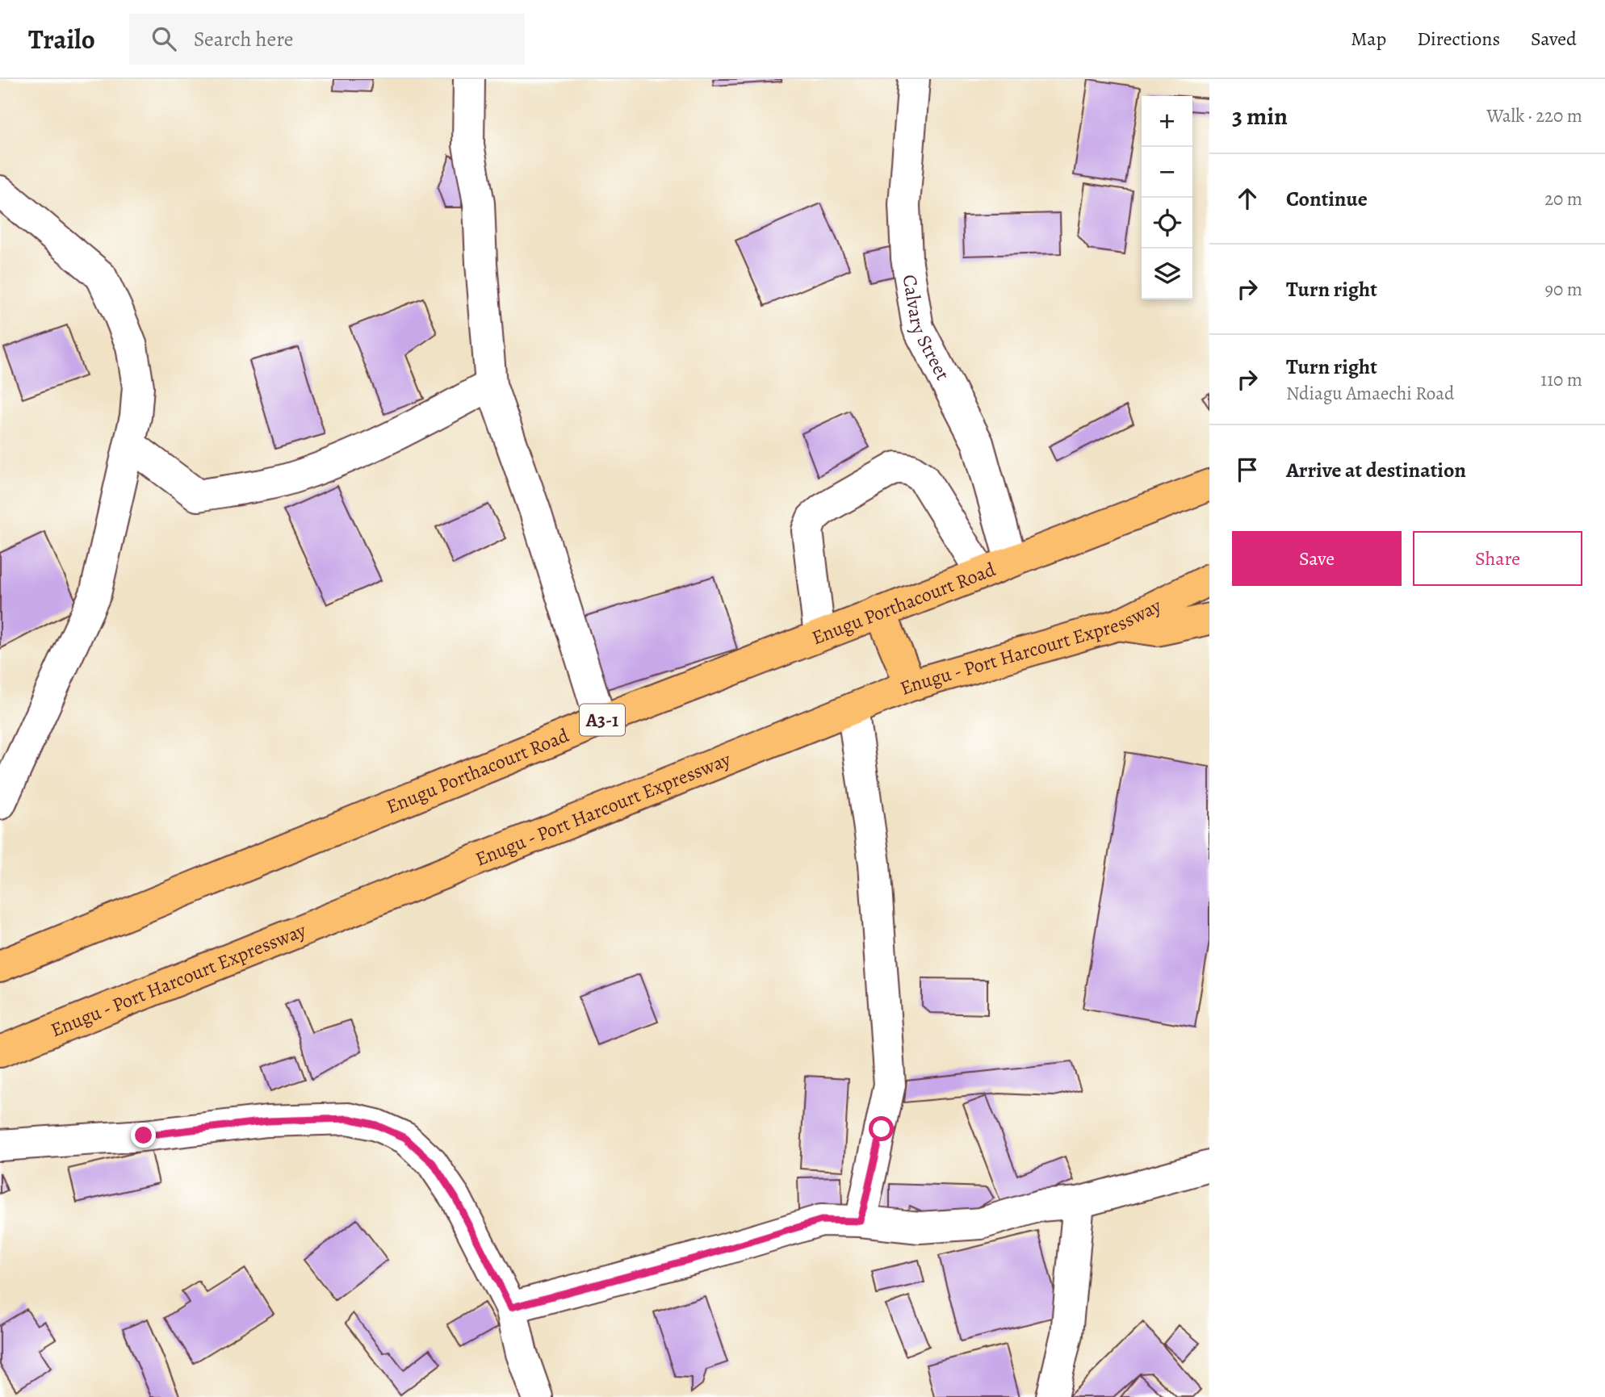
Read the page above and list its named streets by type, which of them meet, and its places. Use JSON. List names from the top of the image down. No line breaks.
{"streets":{"highway":["Enugu Porthacourt Road","Enugu - Port Harcourt Expressway","A3-1"],"street":["Calvary Street"]},"crossings":[["Calvary Street","Enugu Porthacourt Road"]],"page":{"header":"Trailo","search":"Search here","nav":["Map","Directions","Saved"],"heading":["3 min","Walk · 220 m"],"map_buttons":["+","−"],"list":[["Continue","20 m"],["Turn right","90 m"],["Turn right","Ndiagu Amaechi Road","110 m"],"Arrive at destination"],"buttons":["Save","Share"]}}
